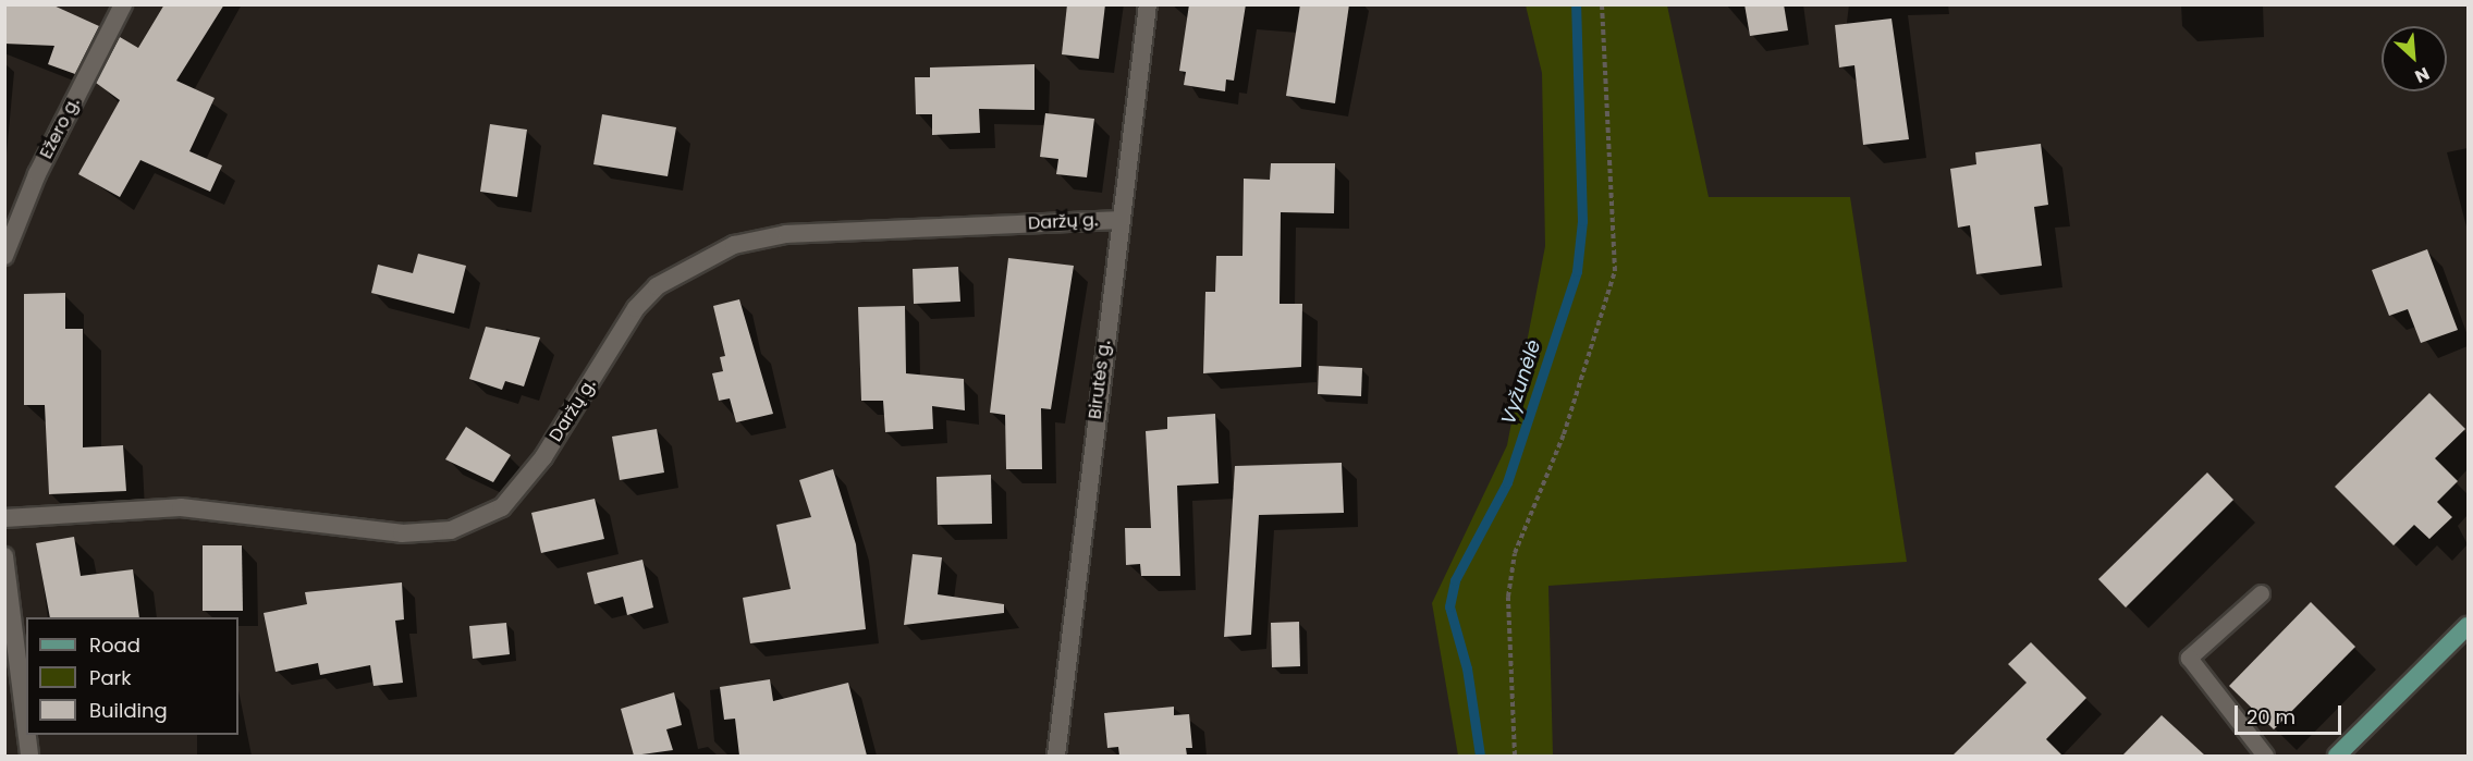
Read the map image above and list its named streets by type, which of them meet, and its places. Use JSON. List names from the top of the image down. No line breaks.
{"streets":{"street":["Ežero g.","Daržų g.","Birutės g."]},"crossings":[["Daržų g.","Birutės g."]],"water":["Vyžunėlė"],"legend":["Road","Park","Building"],"scale_bar":"20 m","north":"bottom right"}
